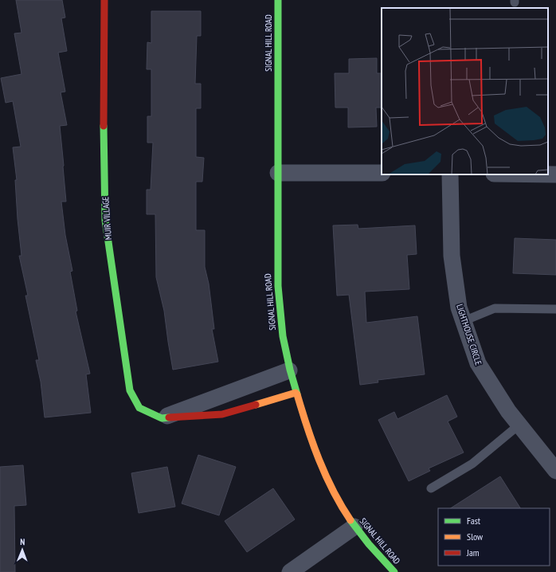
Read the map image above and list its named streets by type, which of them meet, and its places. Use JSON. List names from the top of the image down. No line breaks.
{"streets":{"street":["SIGNAL HILL ROAD","MUIR VILLAGE","LIGHTHOUSE CIRCLE"]},"crossings":[["SIGNAL HILL ROAD","MUIR VILLAGE"]],"legend":["Fast","Slow","Jam"],"north":"top"}
